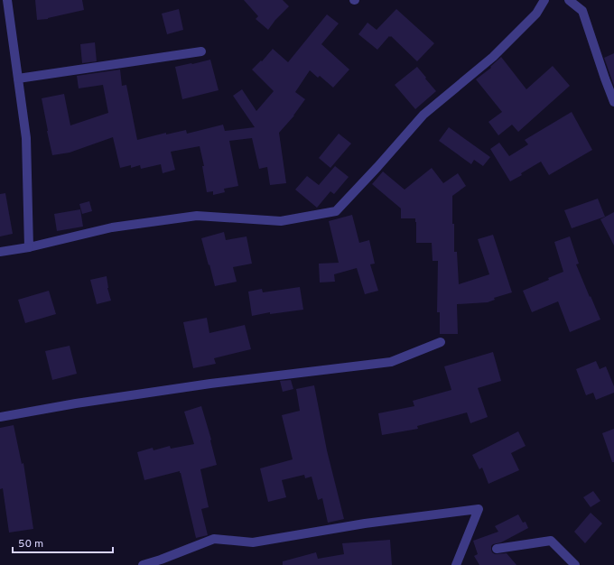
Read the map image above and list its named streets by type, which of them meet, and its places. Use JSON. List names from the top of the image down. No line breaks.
{"scale_bar":"50 m"}
